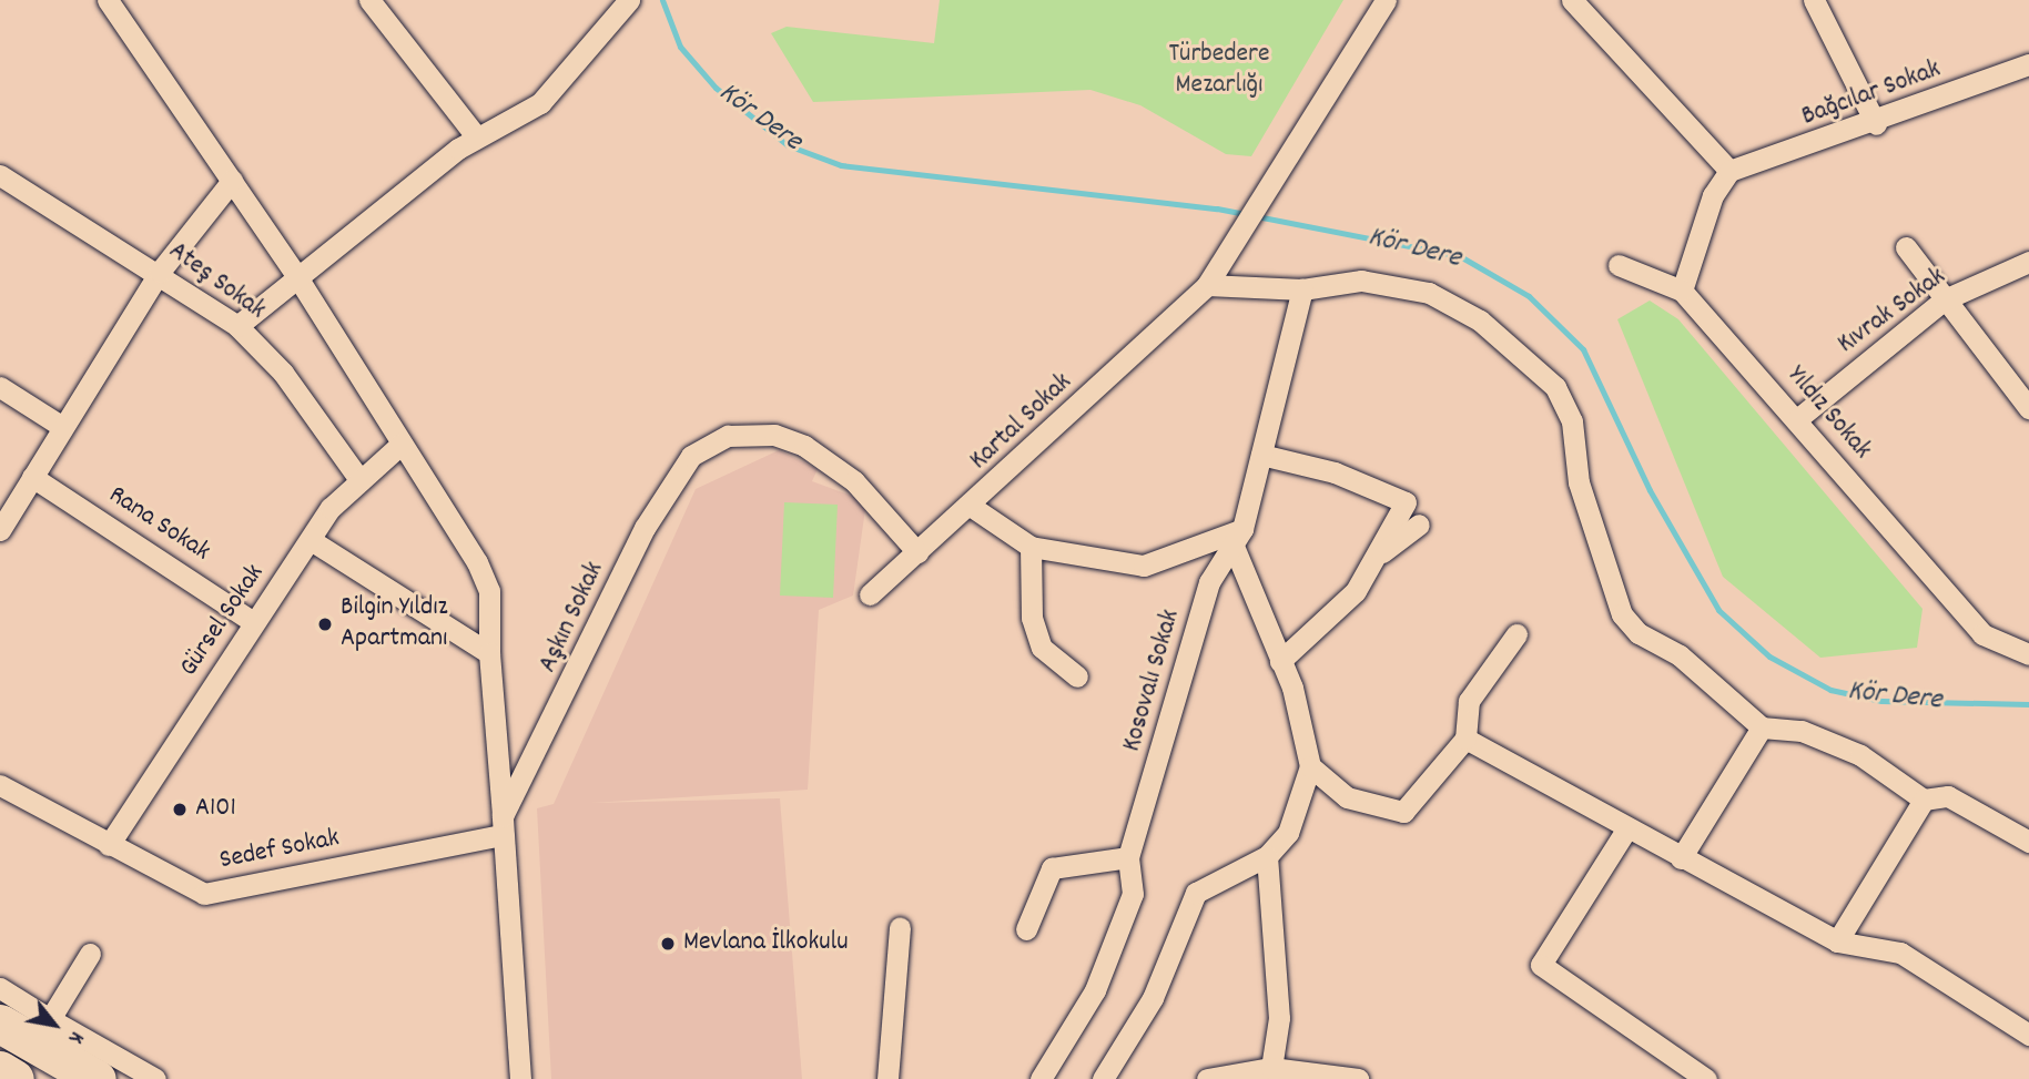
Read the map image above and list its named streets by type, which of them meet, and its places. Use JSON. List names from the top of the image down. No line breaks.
{"streets":{"street":["Bağcılar Sokak","Ateş Sokak","Kıvrak Sokak","Yıldız Sokak","Kartal Sokak","Rana Sokak","Aşkın Sokak","Gürsel Sokak","Kosovalı Sokak","Sedef Sokak"]},"crossings":[["Ateş Sokak","Gürsel Sokak"],["Kıvrak Sokak","Yıldız Sokak"],["Kartal Sokak","Aşkın Sokak"],["Rana Sokak","Gürsel Sokak"],["Aşkın Sokak","Sedef Sokak"],["Gürsel Sokak","Sedef Sokak"]],"water":["Kör Dere"],"parks":["Türbedere Mezarlığı"],"places":["Bilgin Yıldız Apartmanı","A101","Mevlana İlkokulu"],"north":"bottom right"}
